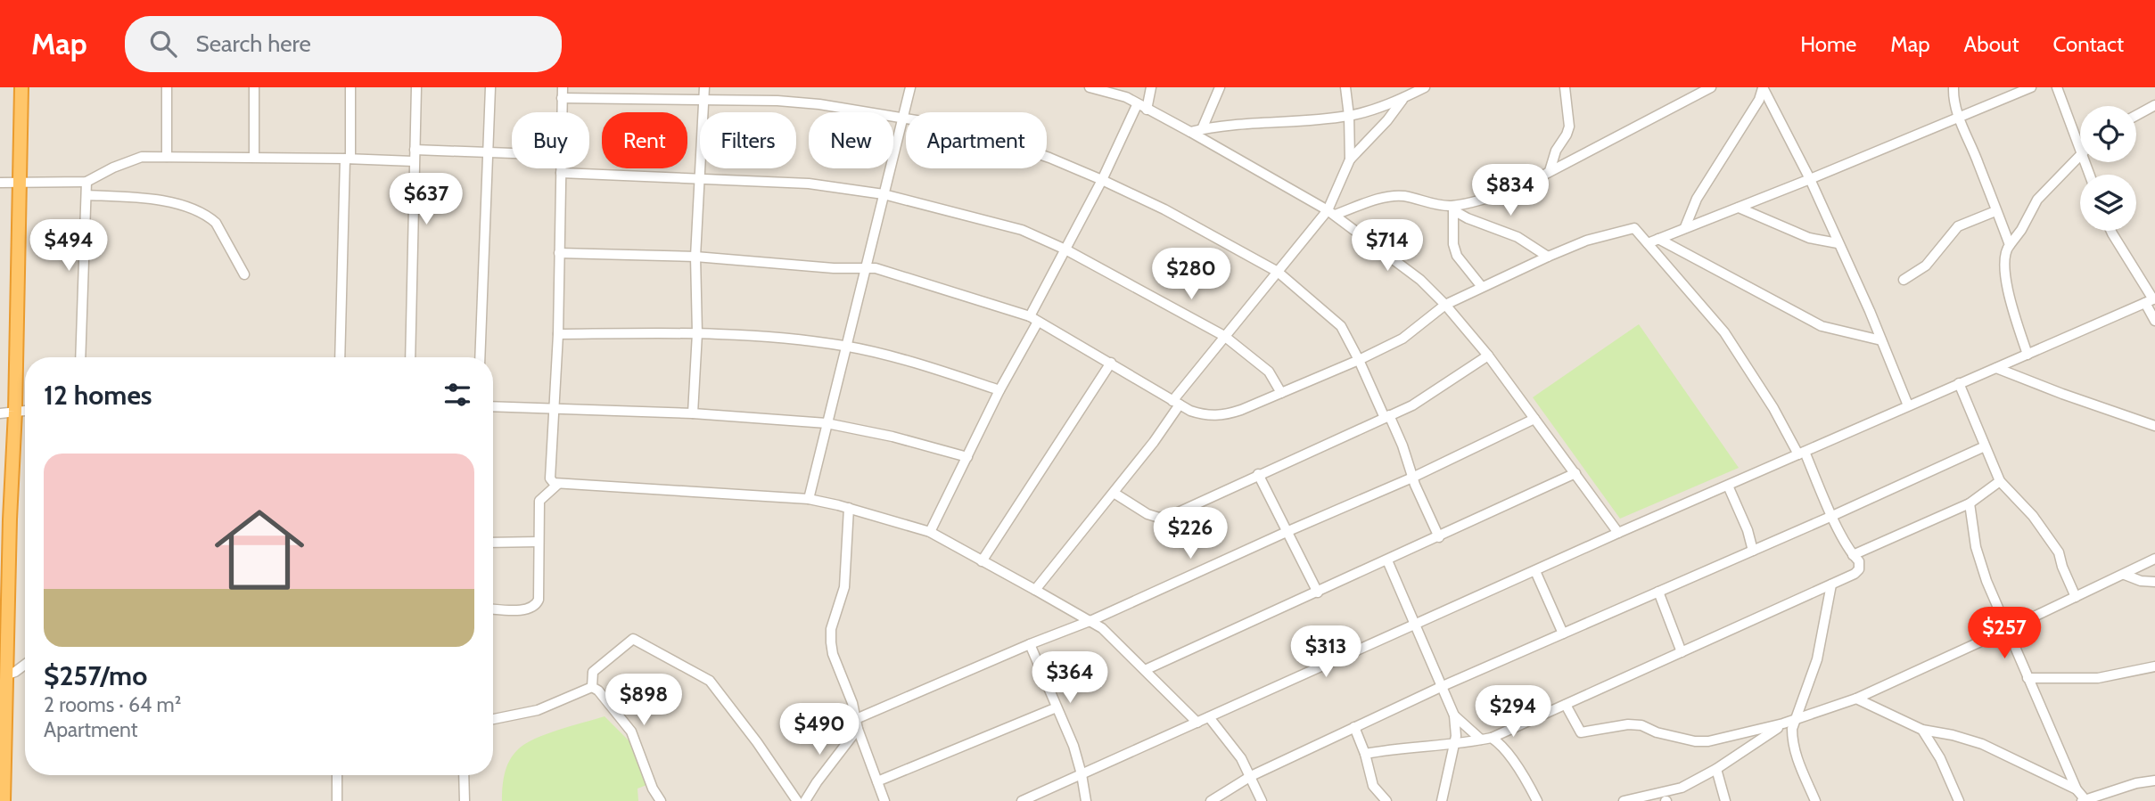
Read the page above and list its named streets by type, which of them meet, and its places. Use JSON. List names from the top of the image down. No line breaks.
{"page":{"header":"Map","search":"Search here","nav":["Home","Map","About","Contact"],"chip":["Buy","Rent","Filters","New","Apartment"],"price":["$834","$637","$494","$714","$280","$226","$257","$313","$364","$898","$294","$490"],"heading":"12 homes","list":[{"name":"$257/mo","note":"2 rooms · 64 m² · Apartment"}]}}
